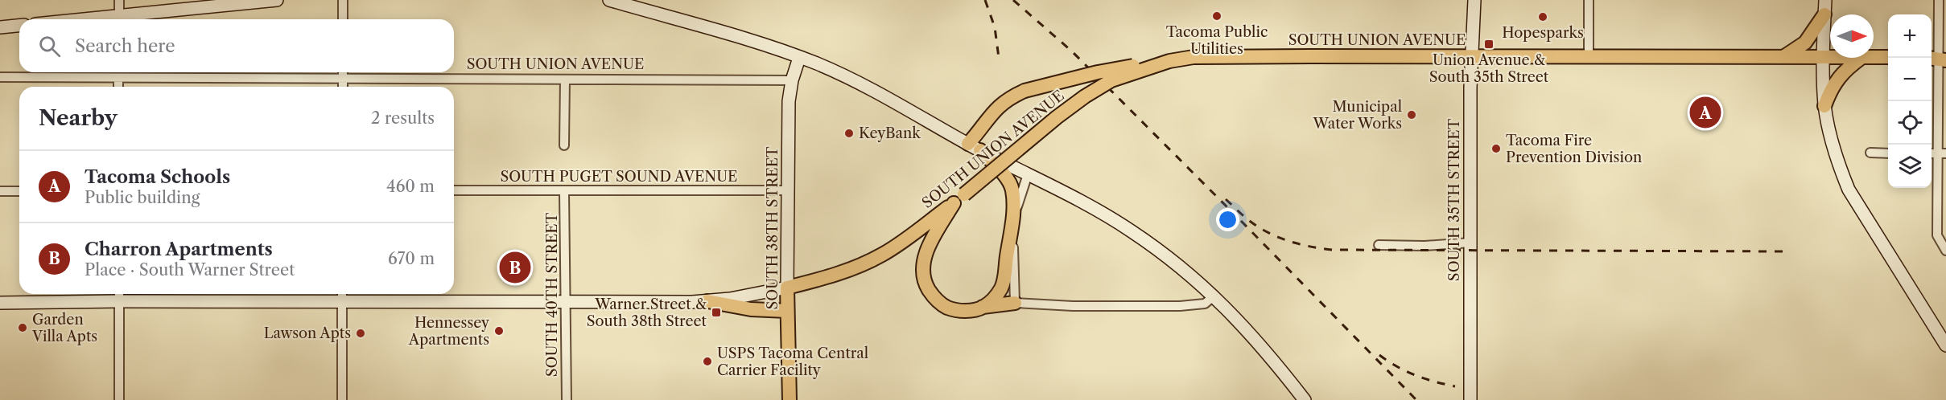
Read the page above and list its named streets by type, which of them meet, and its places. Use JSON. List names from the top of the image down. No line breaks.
{"streets":{"main road":["SOUTH UNION AVENUE","SOUTH 35TH STREET","SOUTH 38TH STREET"],"street":["SOUTH PUGET SOUND AVENUE","SOUTH 40TH STREET"]},"crossings":[["SOUTH UNION AVENUE","SOUTH 35TH STREET"],["SOUTH UNION AVENUE","SOUTH 38TH STREET"],["SOUTH PUGET SOUND AVENUE","SOUTH 38TH STREET"],["SOUTH PUGET SOUND AVENUE","SOUTH 40TH STREET"]],"places":{"other":["Tacoma Public Utilities","Hopesparks","Municipal Water Works","KeyBank","Tacoma Fire Prevention Division","Garden Villa Apts","Hennessey Apartments","Lawson Apts","USPS Tacoma Central Carrier Facility"],"transit":["Union Avenue & South 35th Street","Warner Street & South 38th Street"]},"north":"right","page":{"map_buttons":["+","−"],"search":"Search here","heading":["Nearby","2 results"],"pins":["A","B"],"list":[{"mark":"A","name":"Tacoma Schools","note":"Public building","value":"460 m"},{"mark":"B","name":"Charron Apartments","note":"Place · South Warner Street","value":"670 m"}]}}
